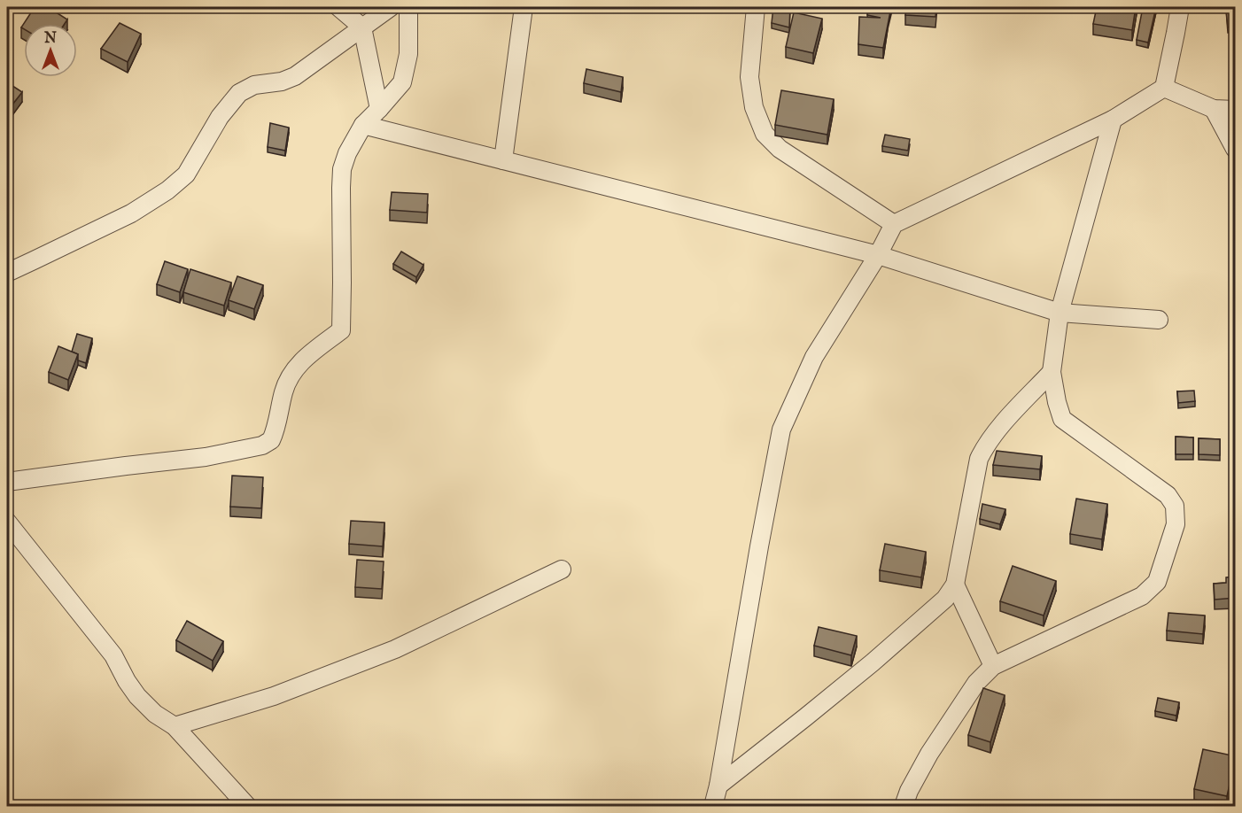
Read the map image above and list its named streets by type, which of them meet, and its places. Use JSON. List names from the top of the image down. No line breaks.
{"north":"top"}
